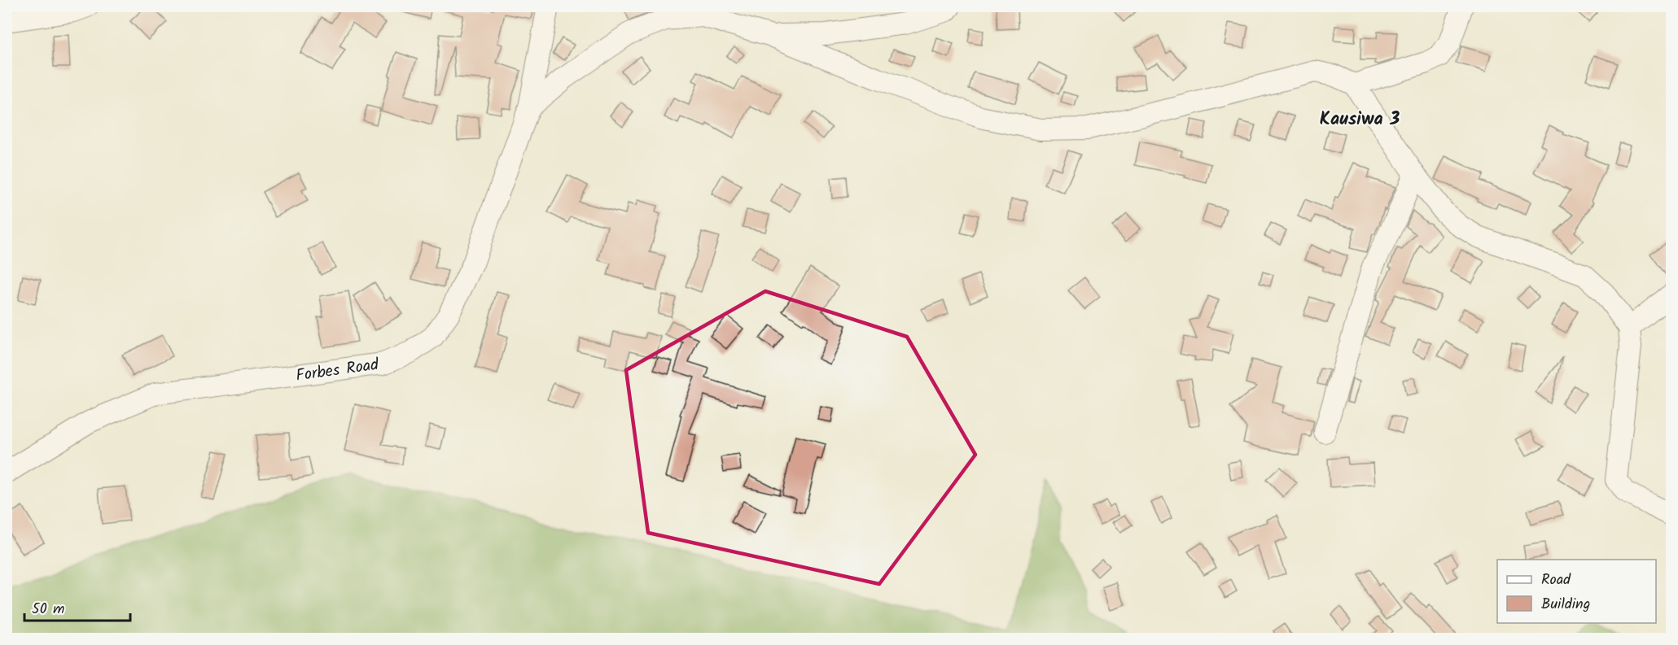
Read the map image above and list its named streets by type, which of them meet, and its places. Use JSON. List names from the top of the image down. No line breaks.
{"streets":{"street":["Forbes Road"]},"districts":["Kausiwa 3"],"legend":["Road","Building"],"scale_bar":"50 m"}
